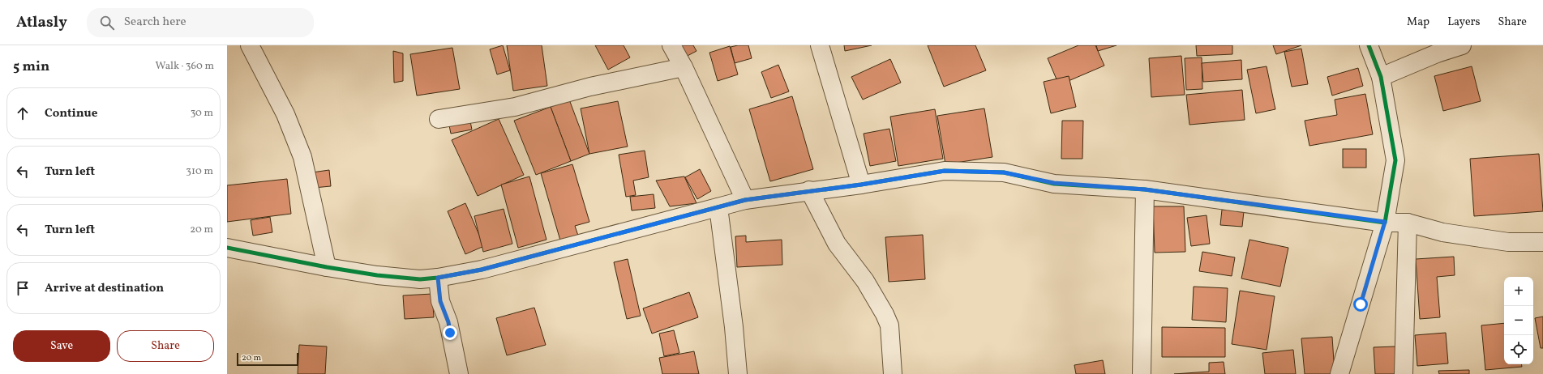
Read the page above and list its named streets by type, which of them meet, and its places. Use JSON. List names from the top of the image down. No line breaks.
{"scale_bar":"20 m","page":{"header":"Atlasly","search":"Search here","nav":["Map","Layers","Share"],"heading":["5 min","Walk · 360 m"],"list":[["Continue","30 m"],["Turn left","310 m"],["Turn left","20 m"],"Arrive at destination"],"map_buttons":["+","−"],"buttons":["Save","Share"],"scale":"20 m"}}
